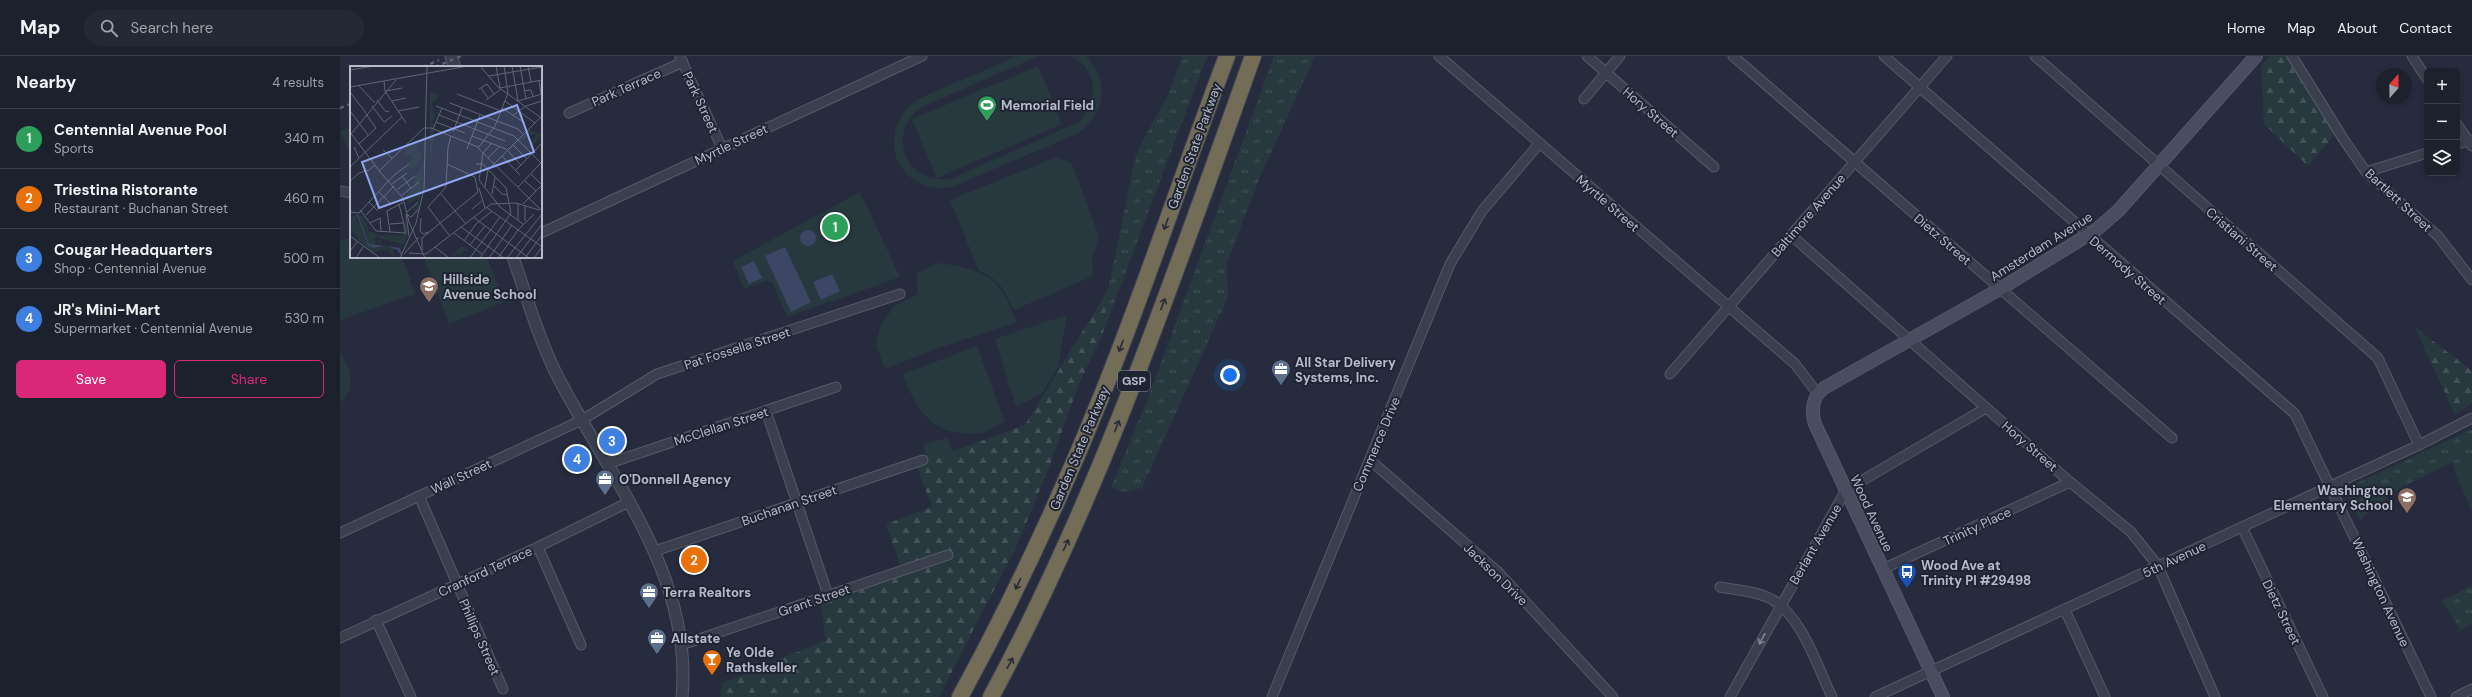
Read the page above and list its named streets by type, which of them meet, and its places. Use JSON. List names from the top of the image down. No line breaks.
{"streets":{"highway":["Garden State Parkway","GSP"],"main road":["Amsterdam Avenue","Wood Avenue"],"street":["Park Terrace","Park Street","Hory Street","Myrtle Street","Bartlett Street","Baltimore Avenue","Dietz Street","Cristiani Street","Dermody Street","Pat Fossella Street","McClellan Street","Commerce Drive","Wall Street","Buchanan Street","Trinity Place","Berlant Avenue","5th Avenue","Cranford Terrace","Jackson Drive","Washington Avenue","Grant Street","Phillips Street"]},"crossings":[["Park Terrace","Park Street"],["Park Street","Myrtle Street"],["Hory Street","Baltimore Avenue"],["Hory Street","Amsterdam Avenue"],["Hory Street","Trinity Place"],["Hory Street","Berlant Avenue"],["Hory Street","5th Avenue"],["Myrtle Street","Baltimore Avenue"],["Myrtle Street","Amsterdam Avenue"],["Myrtle Street","Commerce Drive"],["Myrtle Street","Wood Avenue"],["Baltimore Avenue","Dietz Street"],["Baltimore Avenue","Dermody Street"],["Dietz Street","Amsterdam Avenue"],["Dietz Street","5th Avenue"],["Cristiani Street","Amsterdam Avenue"],["Cristiani Street","5th Avenue"],["Amsterdam Avenue","Dermody Street"],["Amsterdam Avenue","Wood Avenue"],["Dermody Street","5th Avenue"],["Dermody Street","Washington Avenue"],["Pat Fossella Street","Wall Street"],["Commerce Drive","Jackson Drive"],["Wall Street","Phillips Street"],["Wood Avenue","Trinity Place"],["Wood Avenue","Berlant Avenue"],["Wood Avenue","5th Avenue"],["5th Avenue","Washington Avenue"],["Cranford Terrace","Phillips Street"]],"places":{"sports":["Memorial Field"],"school or university":["Hillside Avenue School","Washington Elementary School"],"office":["All Star Delivery Systems, Inc.","O'Donnell Agency","Terra Realtors","Allstate"],"bus stop":["Wood Ave at Trinity Pl #29498"],"bar":["Ye Olde Rathskeller"]},"north":"top","page":{"header":"Map","search":"Search here","nav":["Home","Map","About","Contact"],"heading":["Nearby","4 results"],"map_buttons":["+","−"],"list":[{"mark":"1","name":"Centennial Avenue Pool","note":"Sports","value":"340 m"},{"mark":"2","name":"Triestina Ristorante","note":"Restaurant · Buchanan Street","value":"460 m"},{"mark":"3","name":"Cougar Headquarters","note":"Shop · Centennial Avenue","value":"500 m"},{"mark":"4","name":"JR's Mini-Mart","note":"Supermarket · Centennial Avenue","value":"530 m"}],"pins":["1","3","4","2"],"buttons":["Save","Share"]}}
